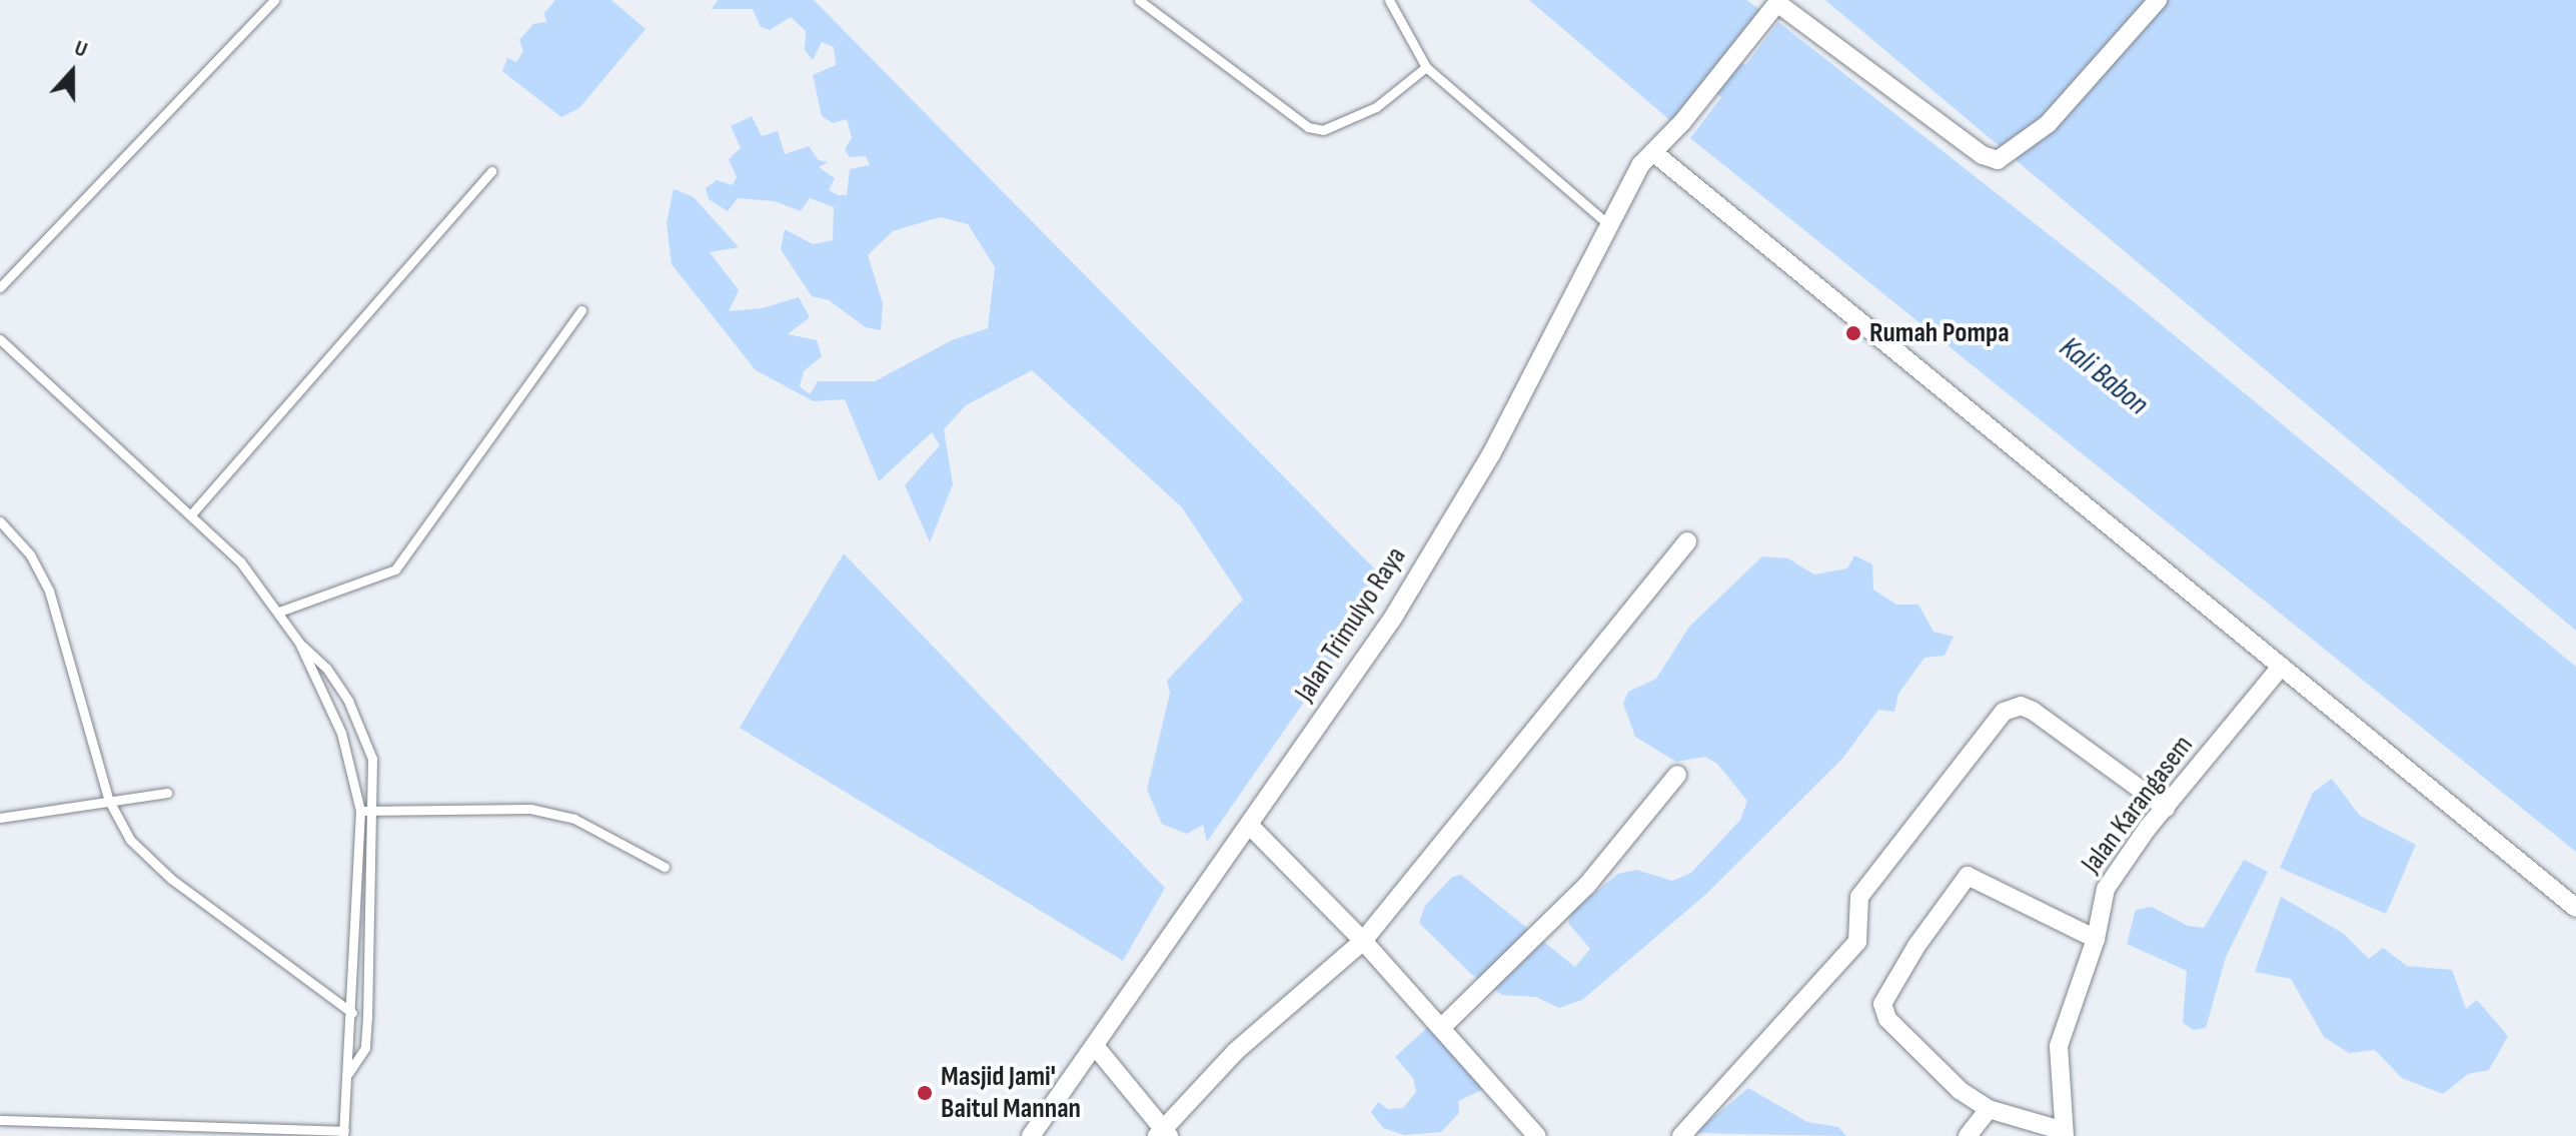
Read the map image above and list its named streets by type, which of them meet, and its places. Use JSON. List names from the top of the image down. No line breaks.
{"streets":{"street":["Jalan Trimulyo Raya","Jalan Karangasem"]},"water":["Kali Babon"],"places":["Rumah Pompa","Masjid Jami' Baitul Mannan"],"north":"top"}
